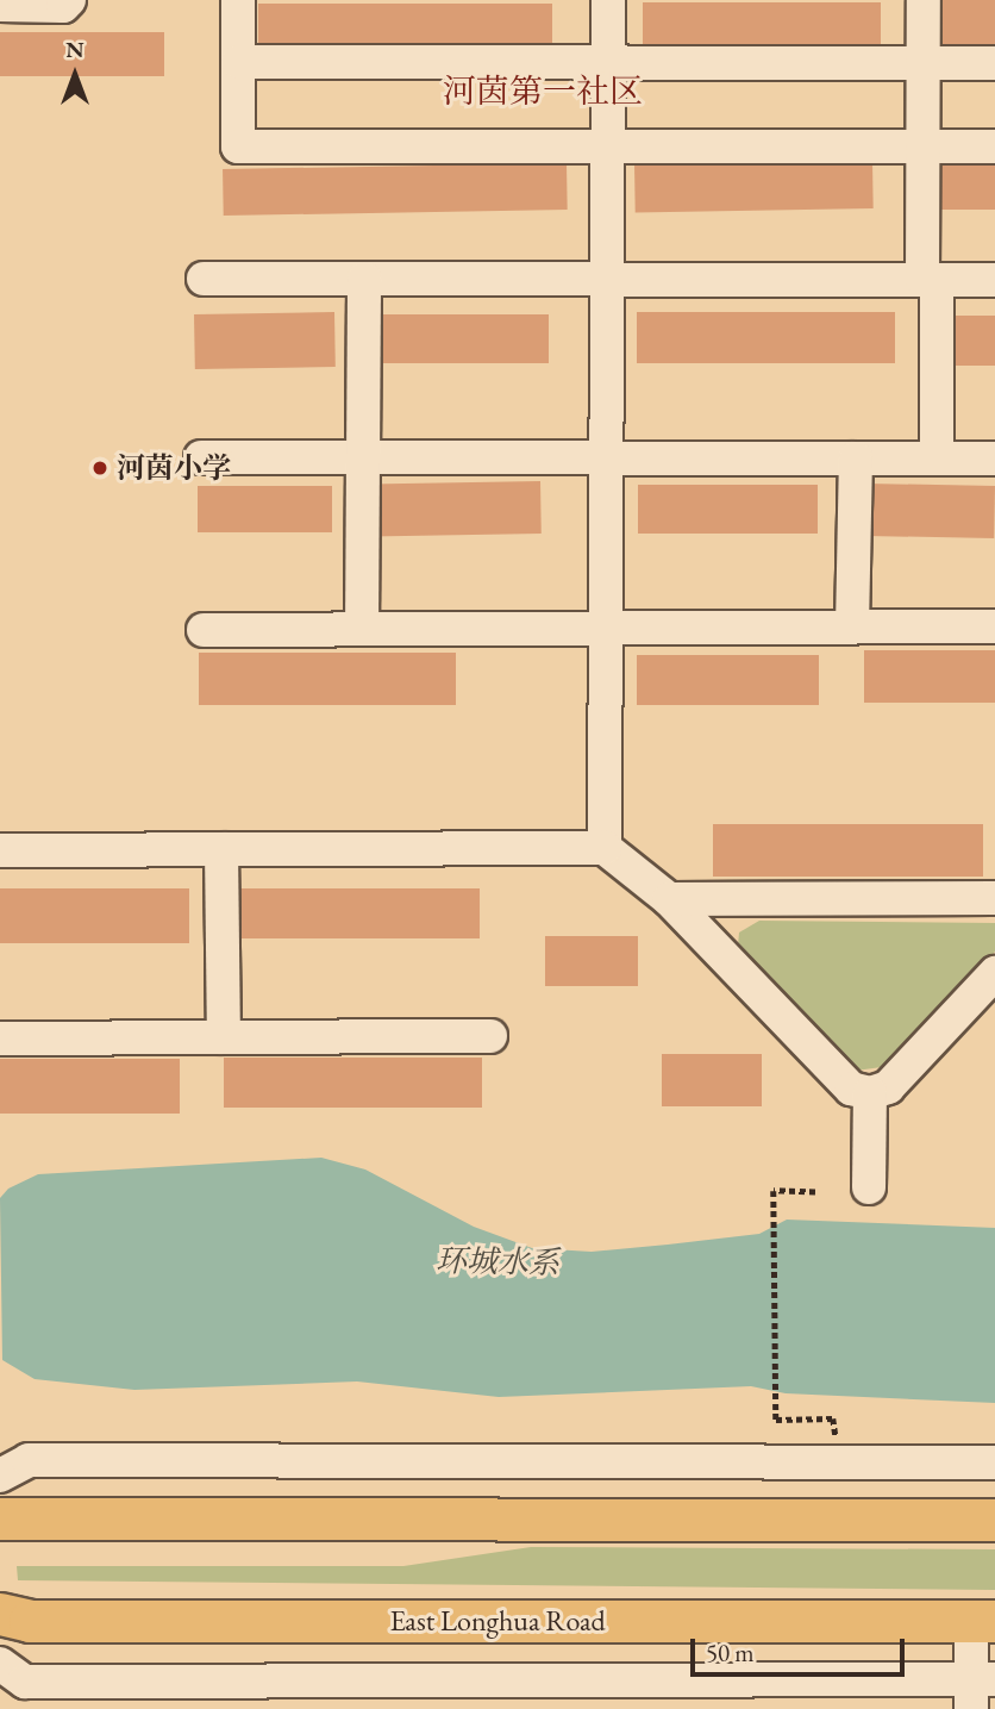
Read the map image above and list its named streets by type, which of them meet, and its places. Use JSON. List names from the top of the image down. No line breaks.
{"streets":{"main road":["East Longhua Road"]},"districts":["河茵第一社区"],"water":["环城水系"],"places":["河茵小学"],"scale_bar":"50 m","north":"top"}
